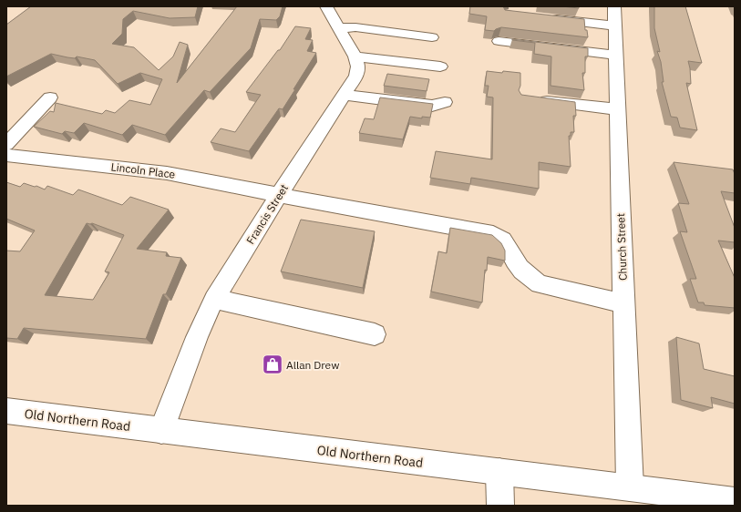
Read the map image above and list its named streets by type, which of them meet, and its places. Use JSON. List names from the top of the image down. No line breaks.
{"streets":{"street":["Lincoln Place","Francis Street","Church Street","Old Northern Road"]},"crossings":[["Lincoln Place","Francis Street"],["Lincoln Place","Church Street"],["Francis Street","Old Northern Road"],["Church Street","Old Northern Road"]],"places":{"shop":["Allan Drew"]}}
